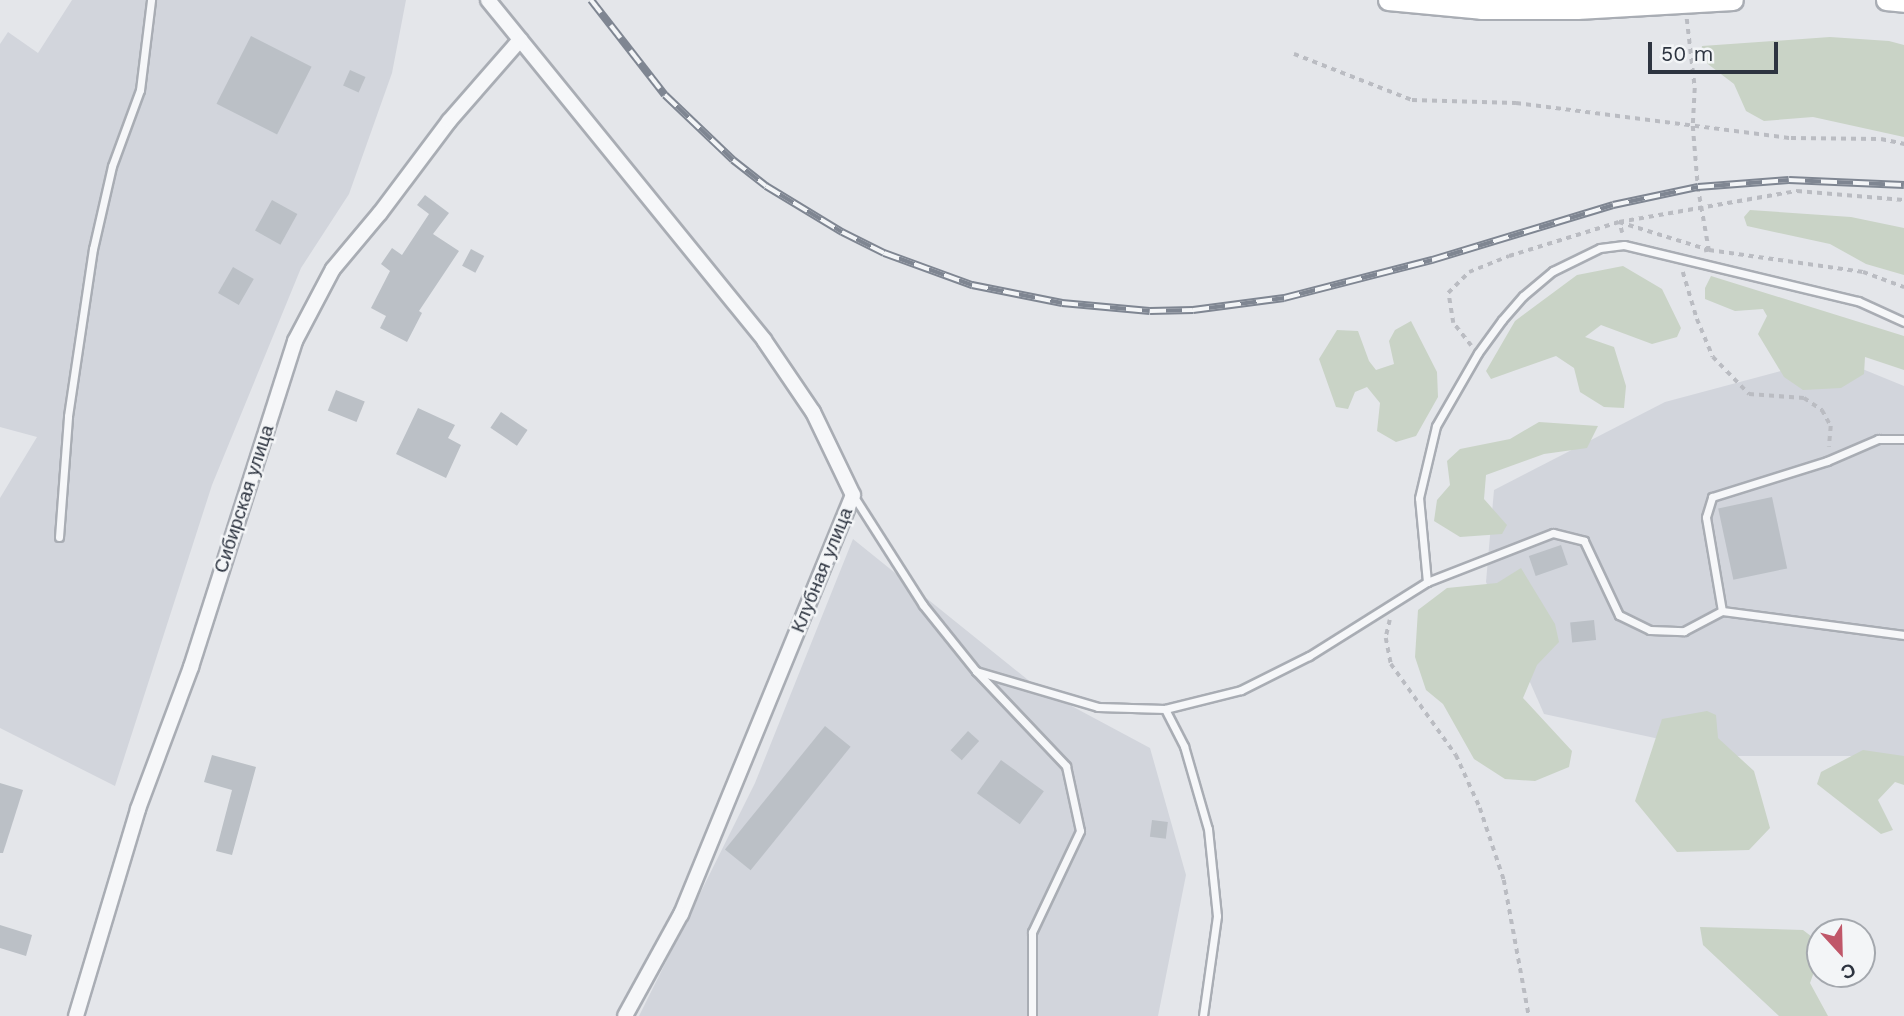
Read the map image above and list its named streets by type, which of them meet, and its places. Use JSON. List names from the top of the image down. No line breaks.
{"streets":{"street":["Сибирская улица","Клубная улица"]},"crossings":[["Сибирская улица","Клубная улица"]],"scale_bar":"50 m","north":"bottom"}
